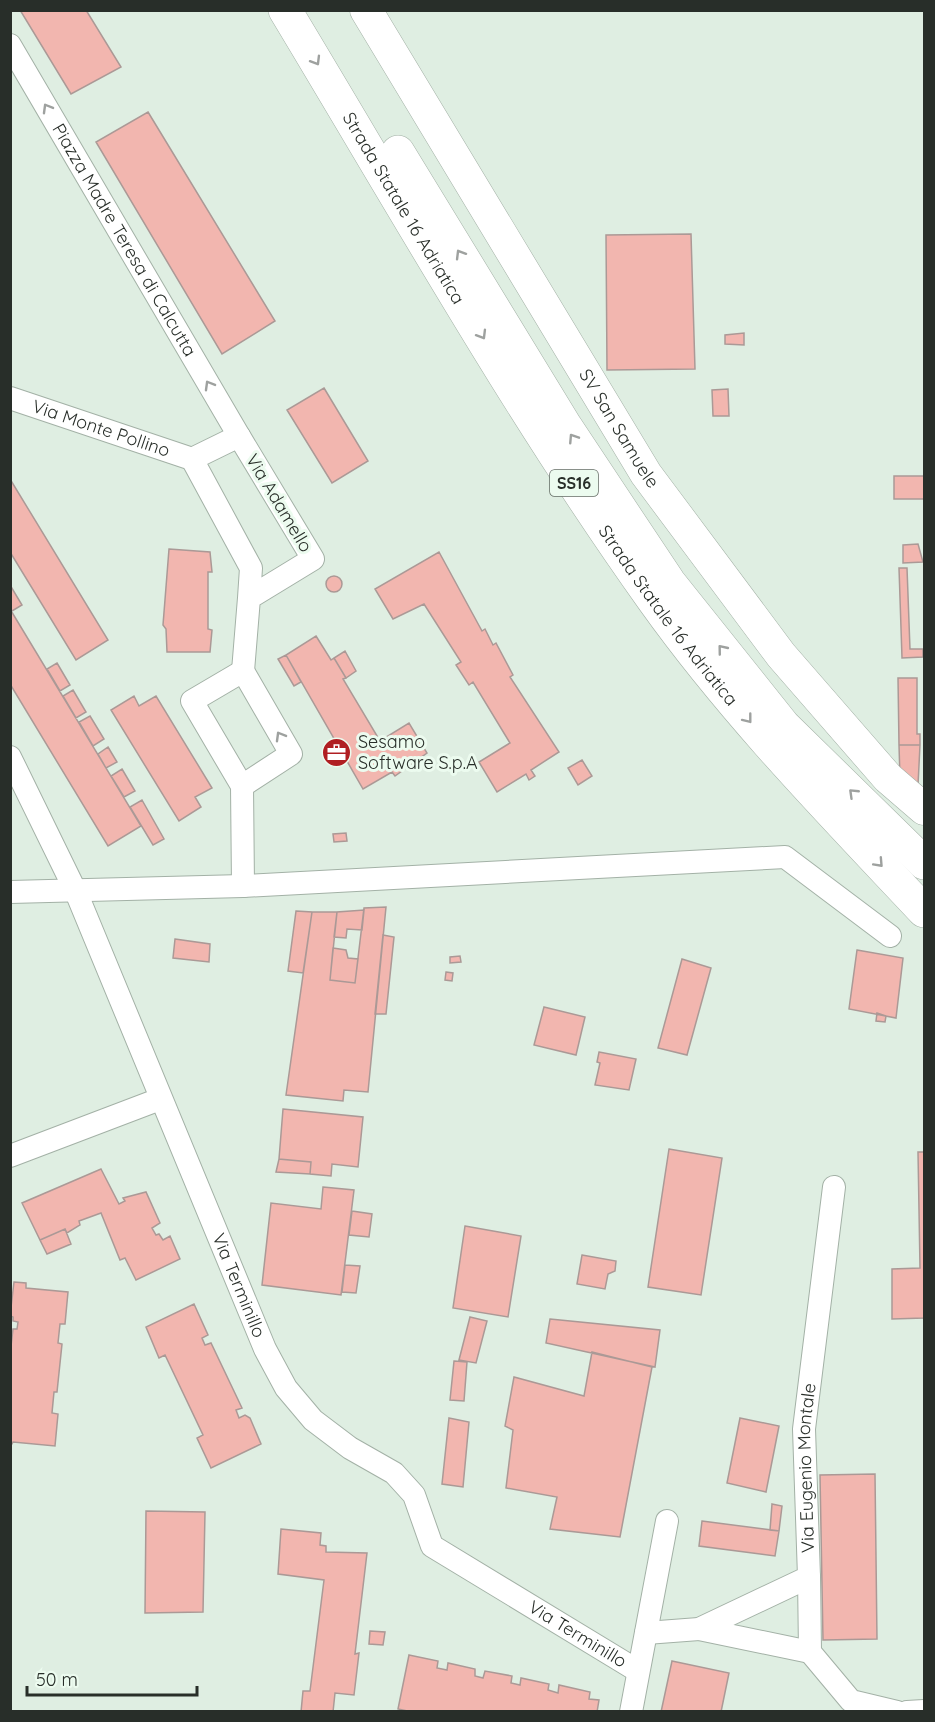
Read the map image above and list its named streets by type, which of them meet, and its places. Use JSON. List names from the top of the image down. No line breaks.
{"streets":{"highway":["Strada Statale 16 Adriatica","SS16"],"street":["Piazza Madre Teresa di Calcutta","Via Monte Pollino","SV San Samuele","Via Adamello","Via Terminillo","Via Eugenio Montale"]},"crossings":[["Piazza Madre Teresa di Calcutta","Via Adamello"],["Via Monte Pollino","Via Adamello"],["Via Terminillo","Via Eugenio Montale"]],"one_way":["Piazza Madre Teresa di Calcutta"],"places":{"office":["Sesamo Software S.p.A"]},"scale_bar":"50 m"}
